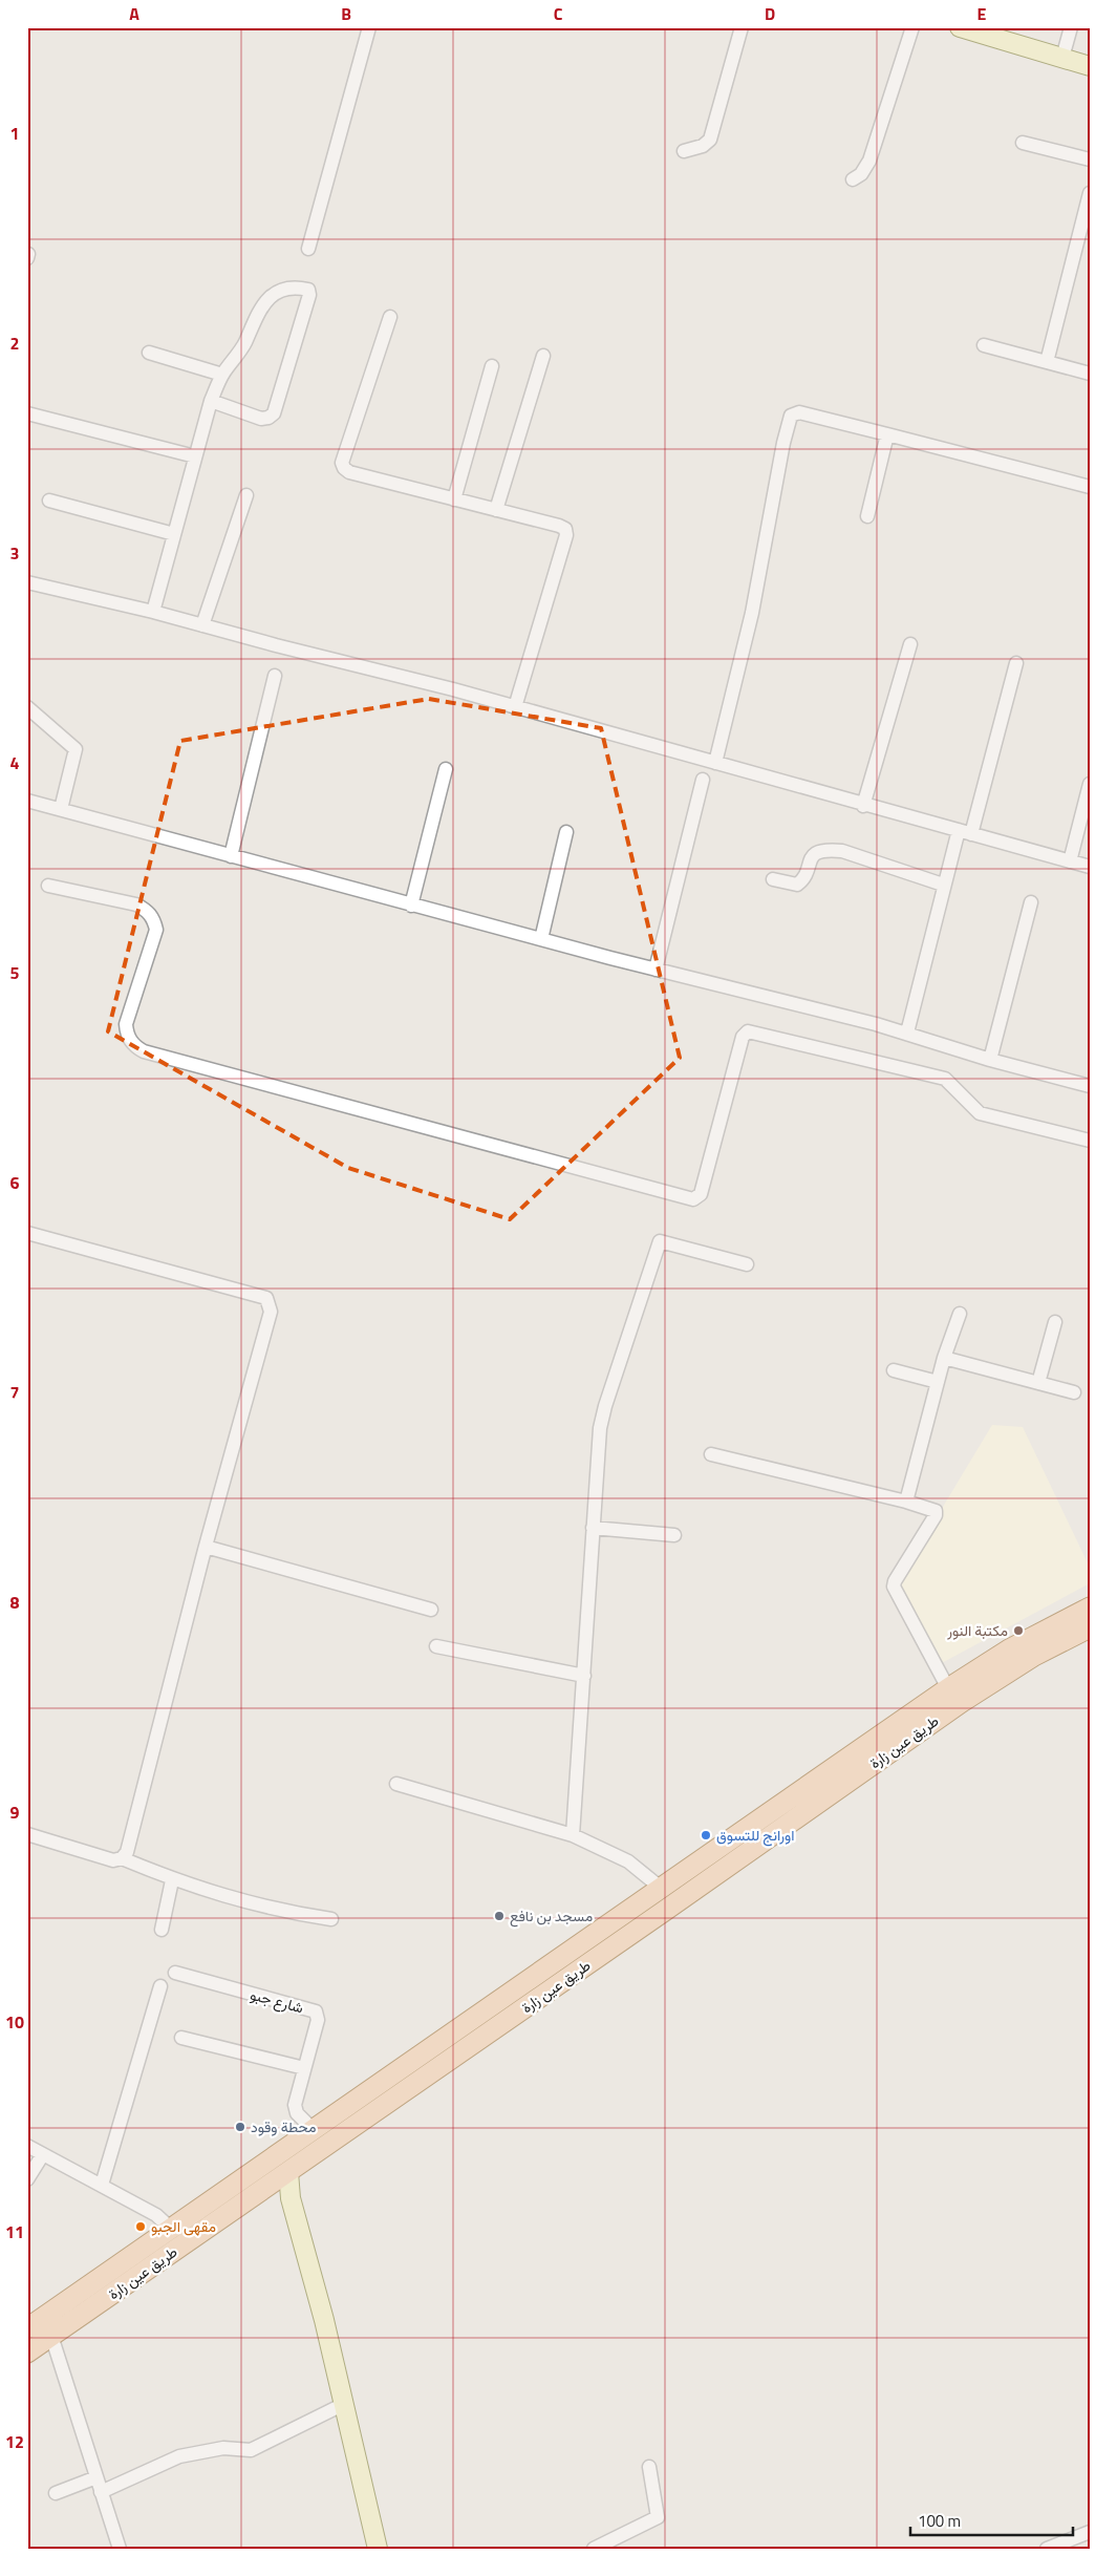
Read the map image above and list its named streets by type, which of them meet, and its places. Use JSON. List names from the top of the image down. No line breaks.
{"streets":{"main road":["طريق عين زارة"],"street":["شارع جبو"]},"crossings":[["طريق عين زارة","شارع جبو"]],"places":["مكتبة النور","اورانج للتسوق","مسجد بن نافع","محطة وقود","مقهى الجبو"],"scale_bar":"100 m","grid":{"columns":["A","B","C","D","E"],"rows":["1","2","3","4","5","6","7","8","9","10","11","12"]}}
